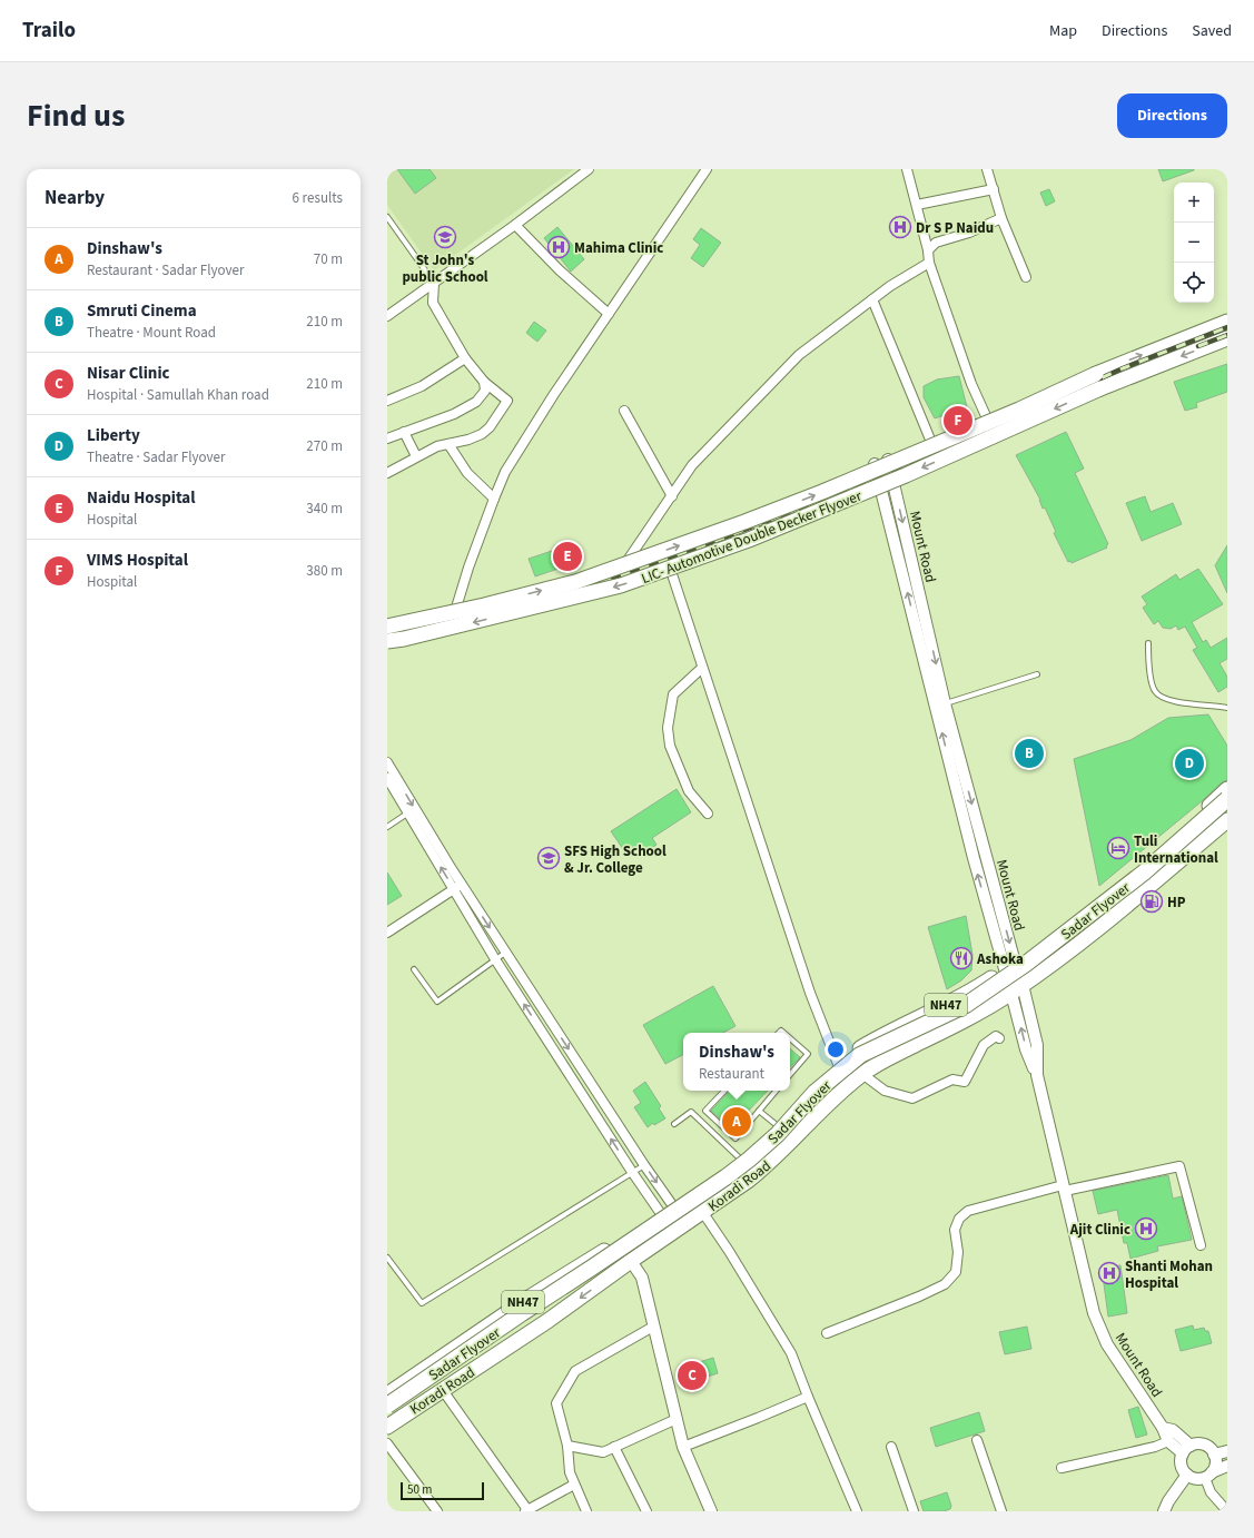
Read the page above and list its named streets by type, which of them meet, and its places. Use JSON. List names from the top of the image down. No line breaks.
{"streets":{"highway":["Sadar Flyover"],"main road":["LIC- Automotive Double Decker Flyover","NH47","Koradi Road"],"street":["Mount Road"]},"crossings":[["Mount Road","NH47"],["Mount Road","Koradi Road"]],"places":{"hospital":["Dr S P Naidu","Mahima Clinic","Ajit Clinic","Shanti Mohan Hospital"],"school or university":["St John's public School","SFS High School & Jr. College"],"hotel":["Tuli International"],"fuel station":["HP"],"restaurant":["Ashoka"]},"scale_bar":"50 m","page":{"header":"Trailo","nav":["Map","Directions","Saved"],"title":"Find us","buttons":"Directions","heading":["Nearby","6 results"],"map_buttons":["+","−"],"list":[{"mark":"A","name":"Dinshaw's","note":"Restaurant · Sadar Flyover","value":"70 m"},{"mark":"B","name":"Smruti Cinema","note":"Theatre · Mount Road","value":"210 m"},{"mark":"C","name":"Nisar Clinic","note":"Hospital · Samullah Khan road","value":"210 m"},{"mark":"D","name":"Liberty","note":"Theatre · Sadar Flyover","value":"270 m"},{"mark":"E","name":"Naidu Hospital","note":"Hospital","value":"340 m"},{"mark":"F","name":"VIMS Hospital","note":"Hospital","value":"380 m"}],"pins":["F","E","B","D","A","C"],"popup":["Dinshaw's","Restaurant"],"scale":"50 m"}}
